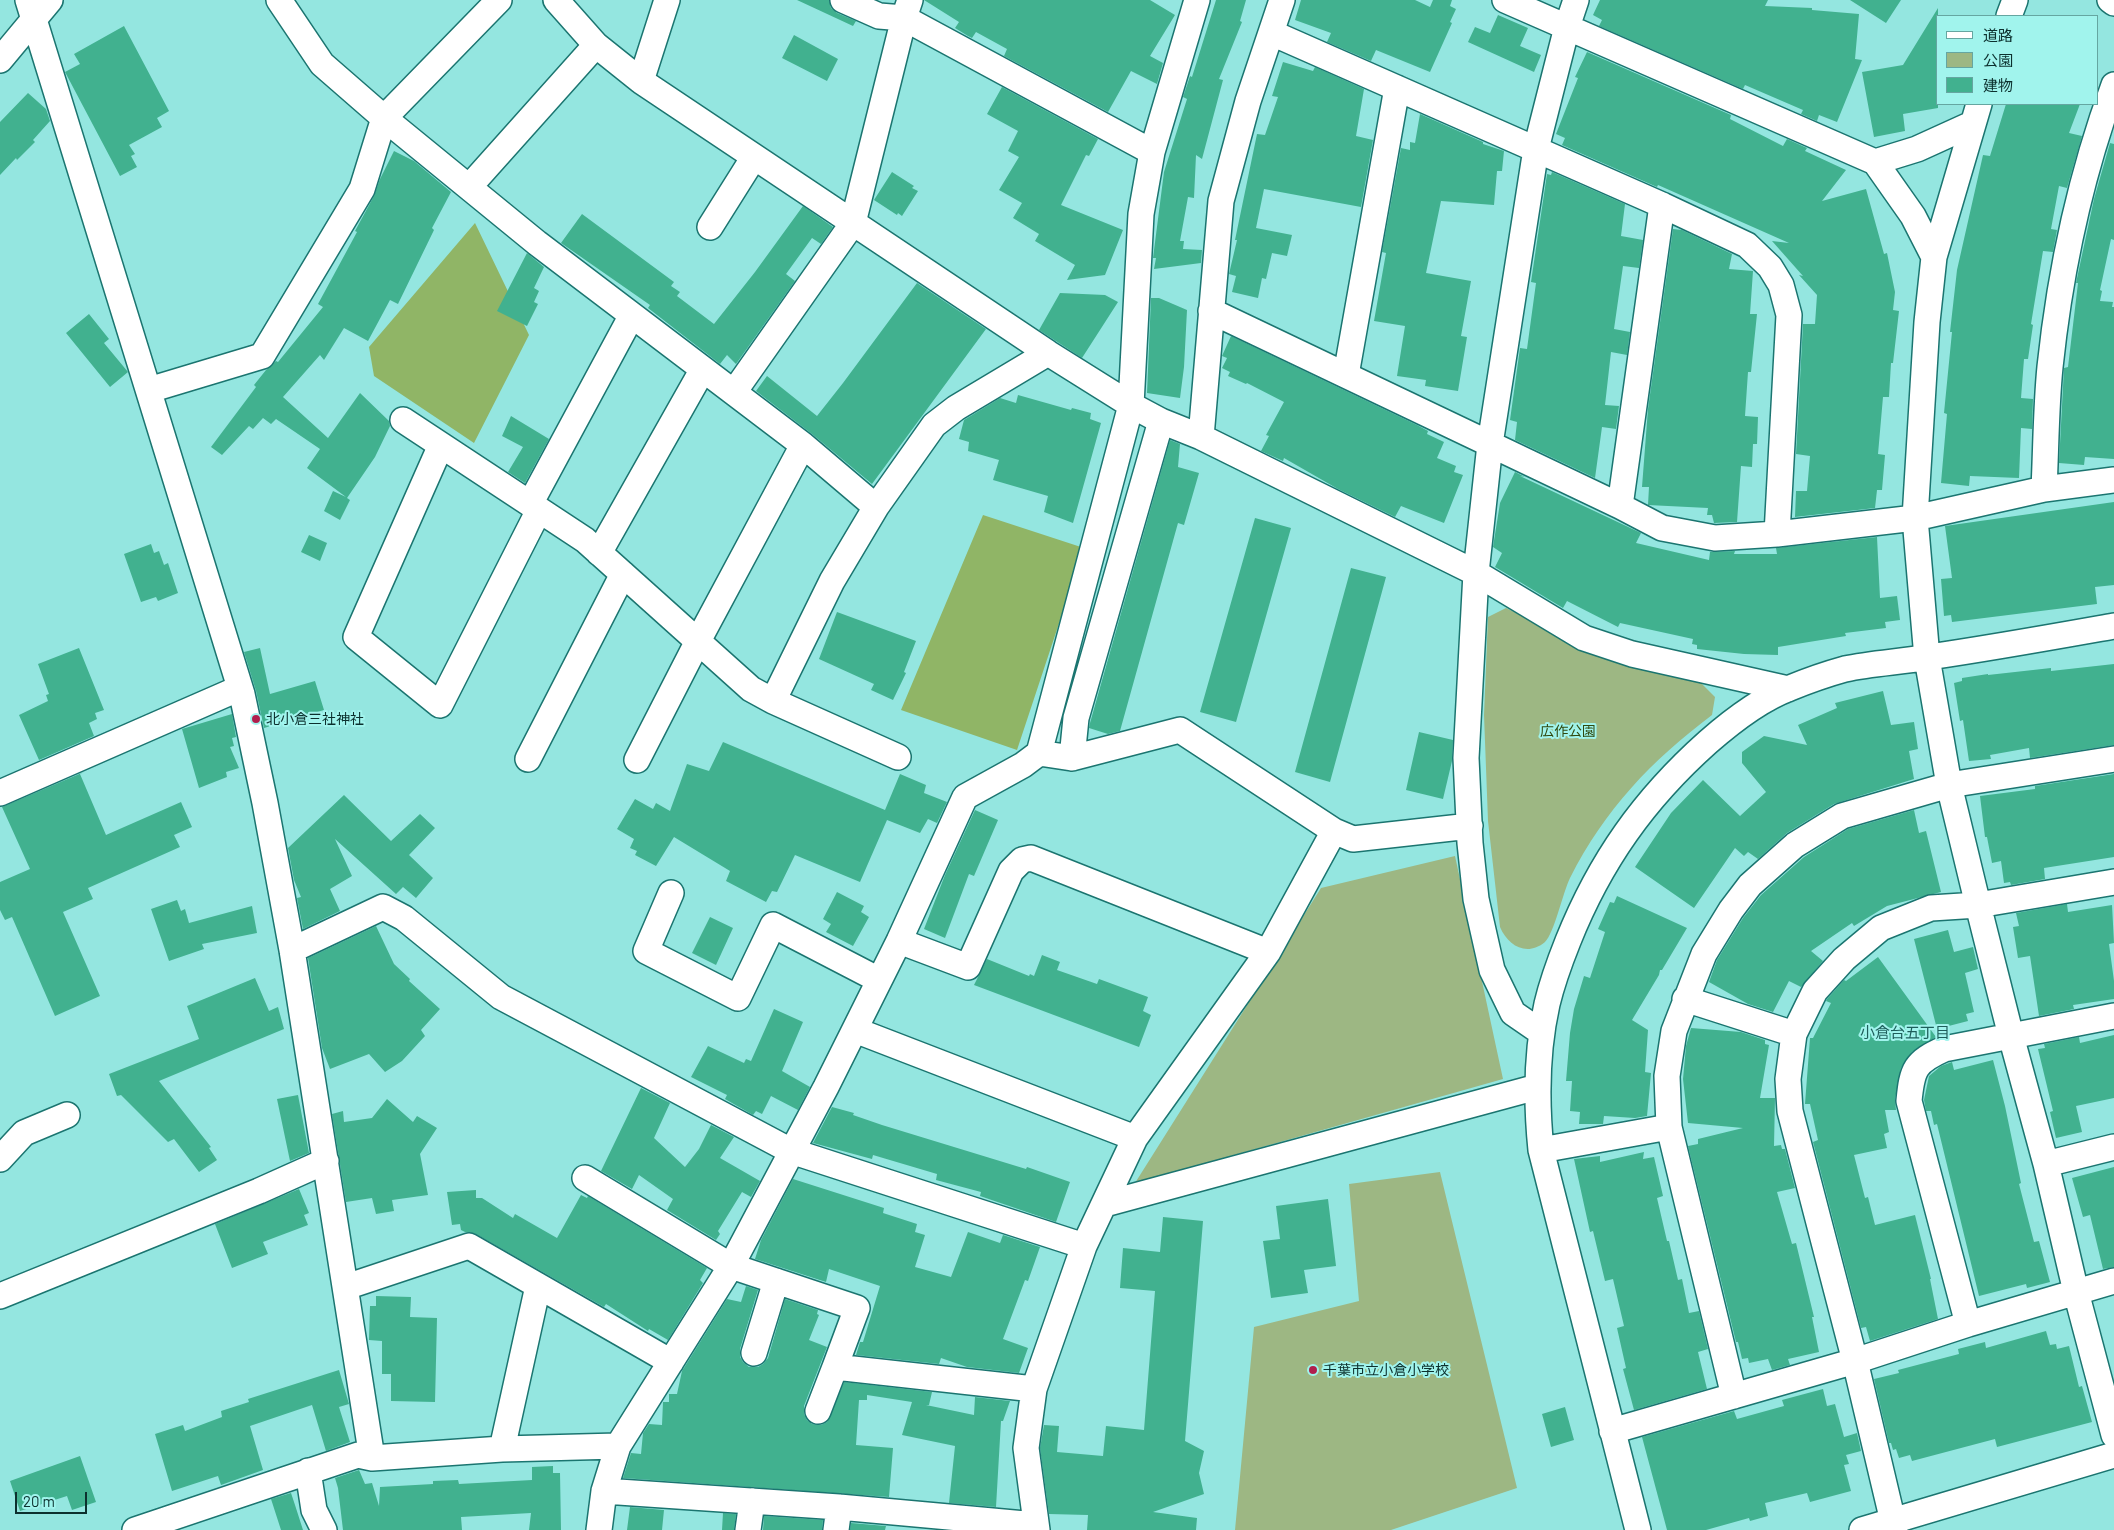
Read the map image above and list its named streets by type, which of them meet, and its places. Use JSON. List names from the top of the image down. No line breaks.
{"districts":["小倉台五丁目"],"parks":["広作公園"],"places":["北小倉三社神社","千葉市立小倉小学校"],"legend":["道路","公園","建物"],"scale_bar":"20 m"}
